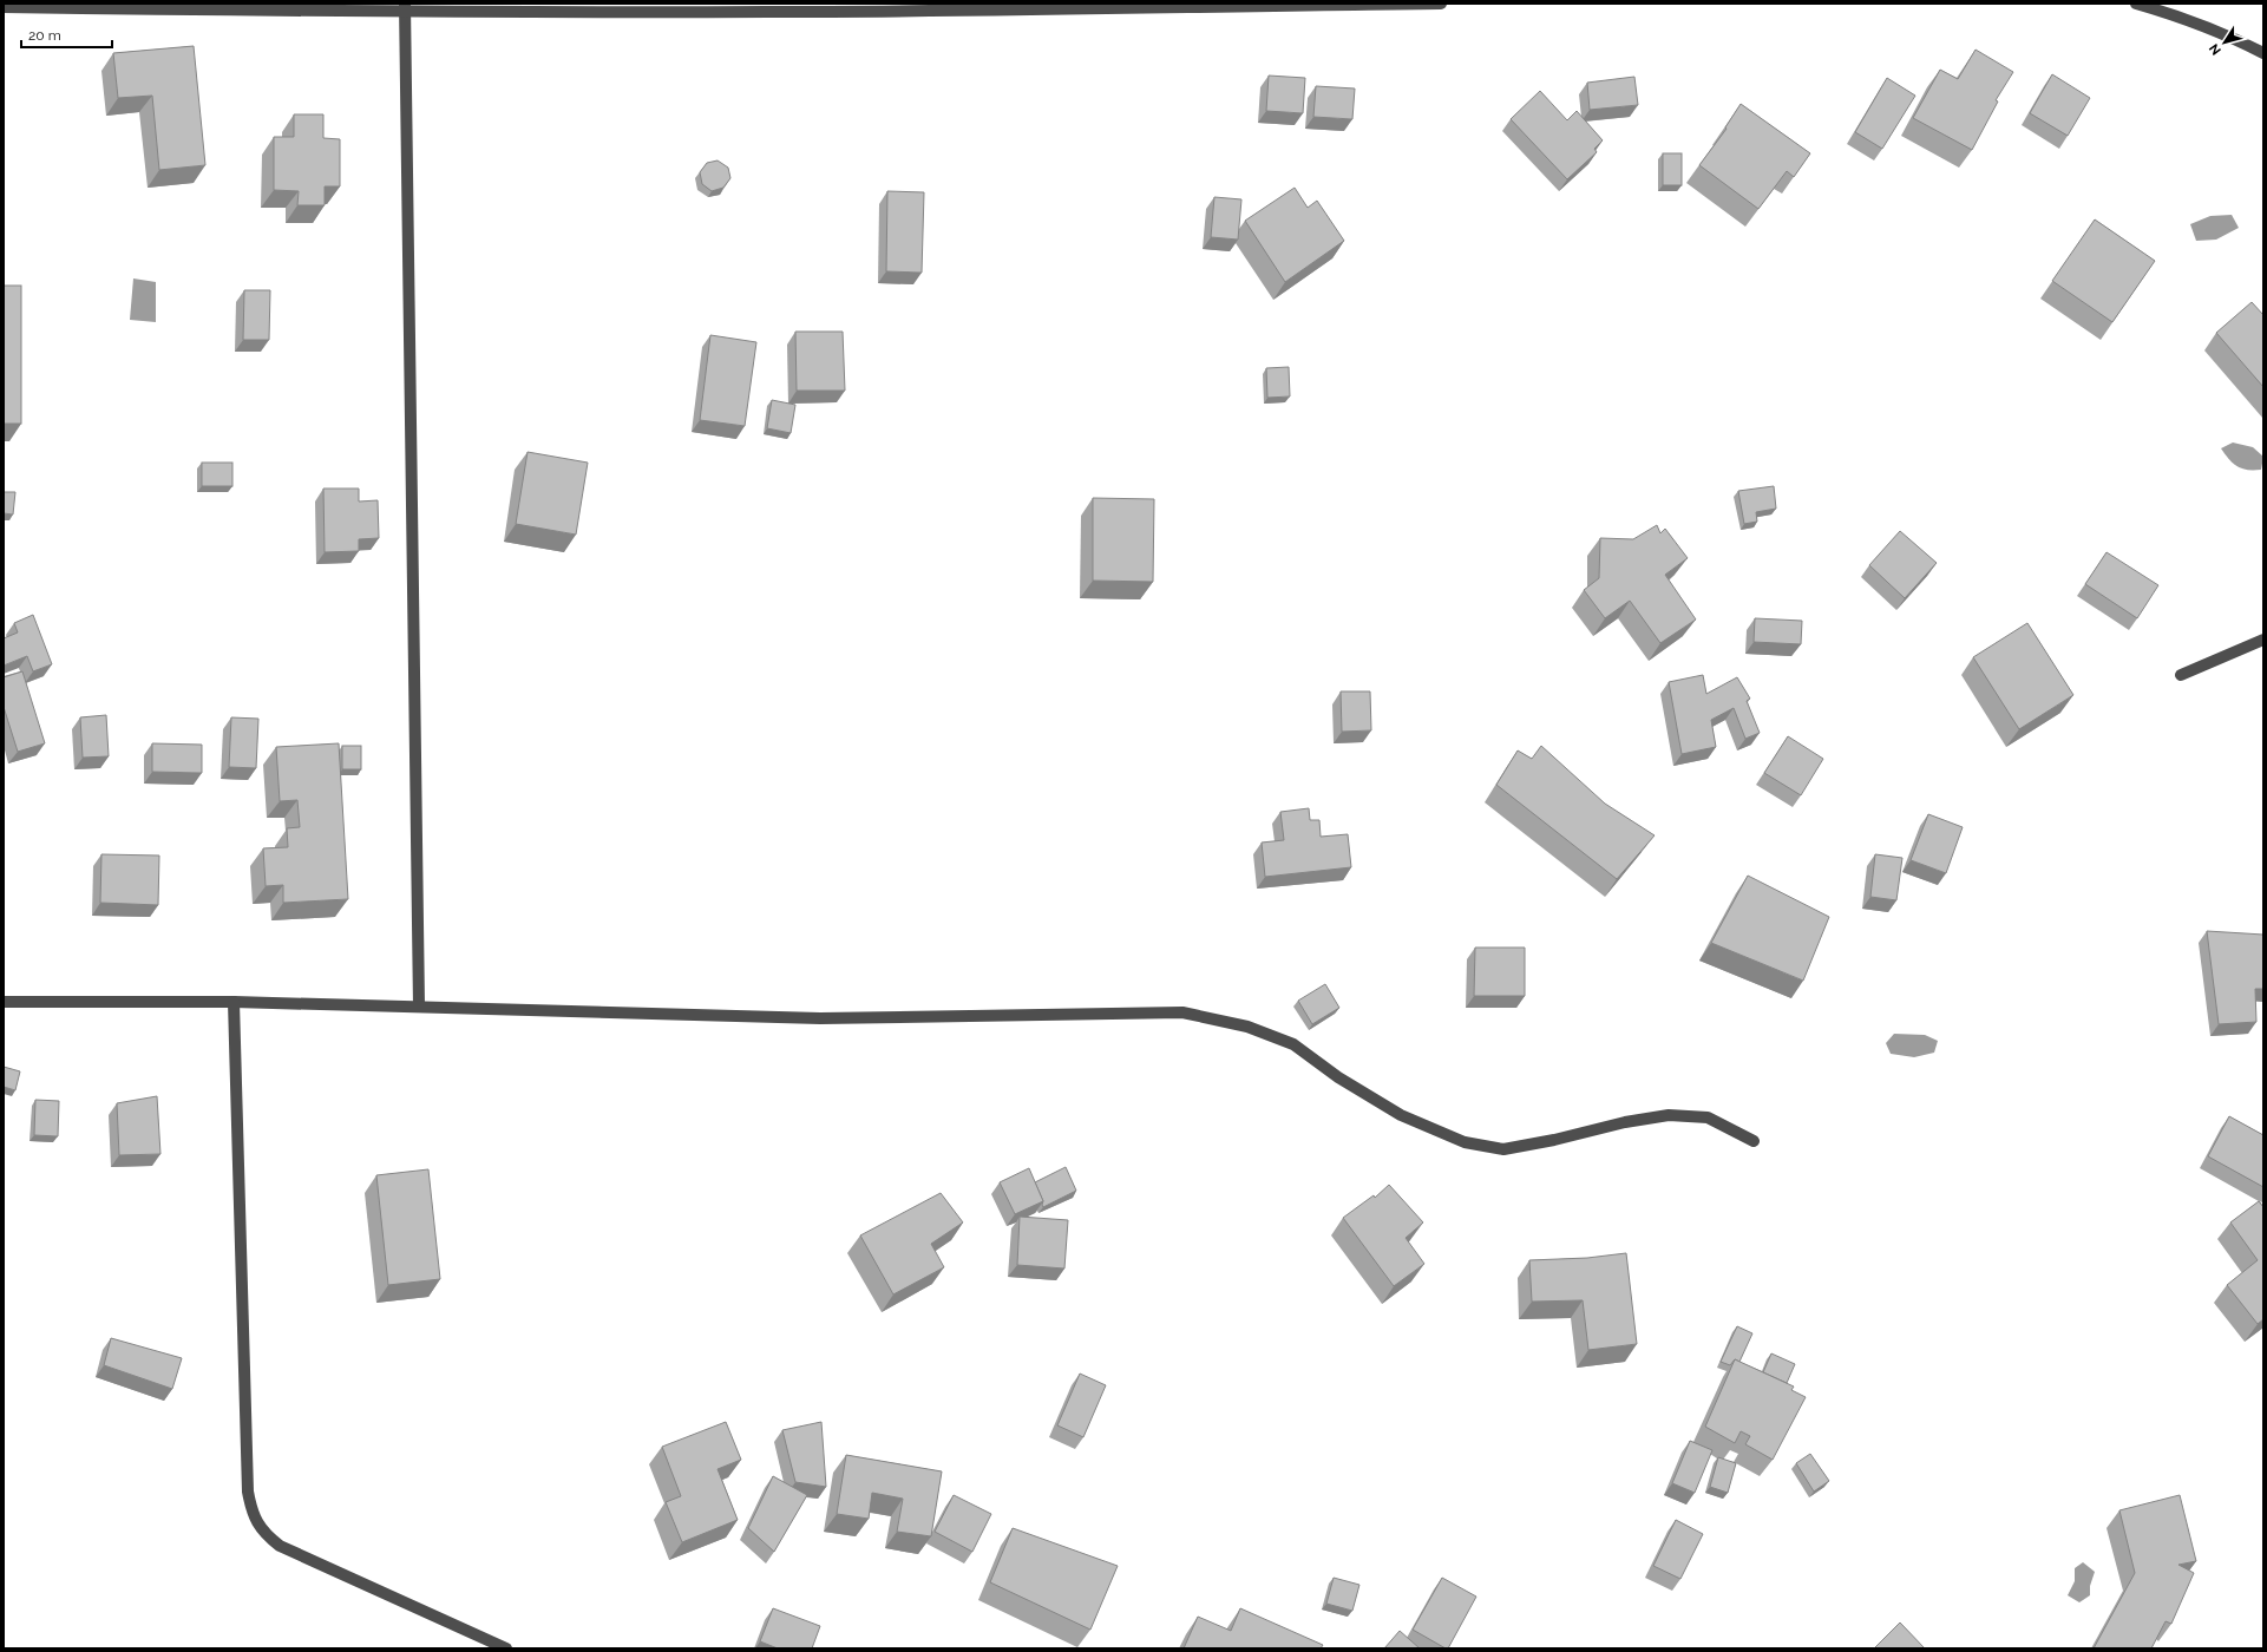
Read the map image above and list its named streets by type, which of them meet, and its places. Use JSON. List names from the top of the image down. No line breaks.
{"scale_bar":"20 m","north":"bottom left"}
